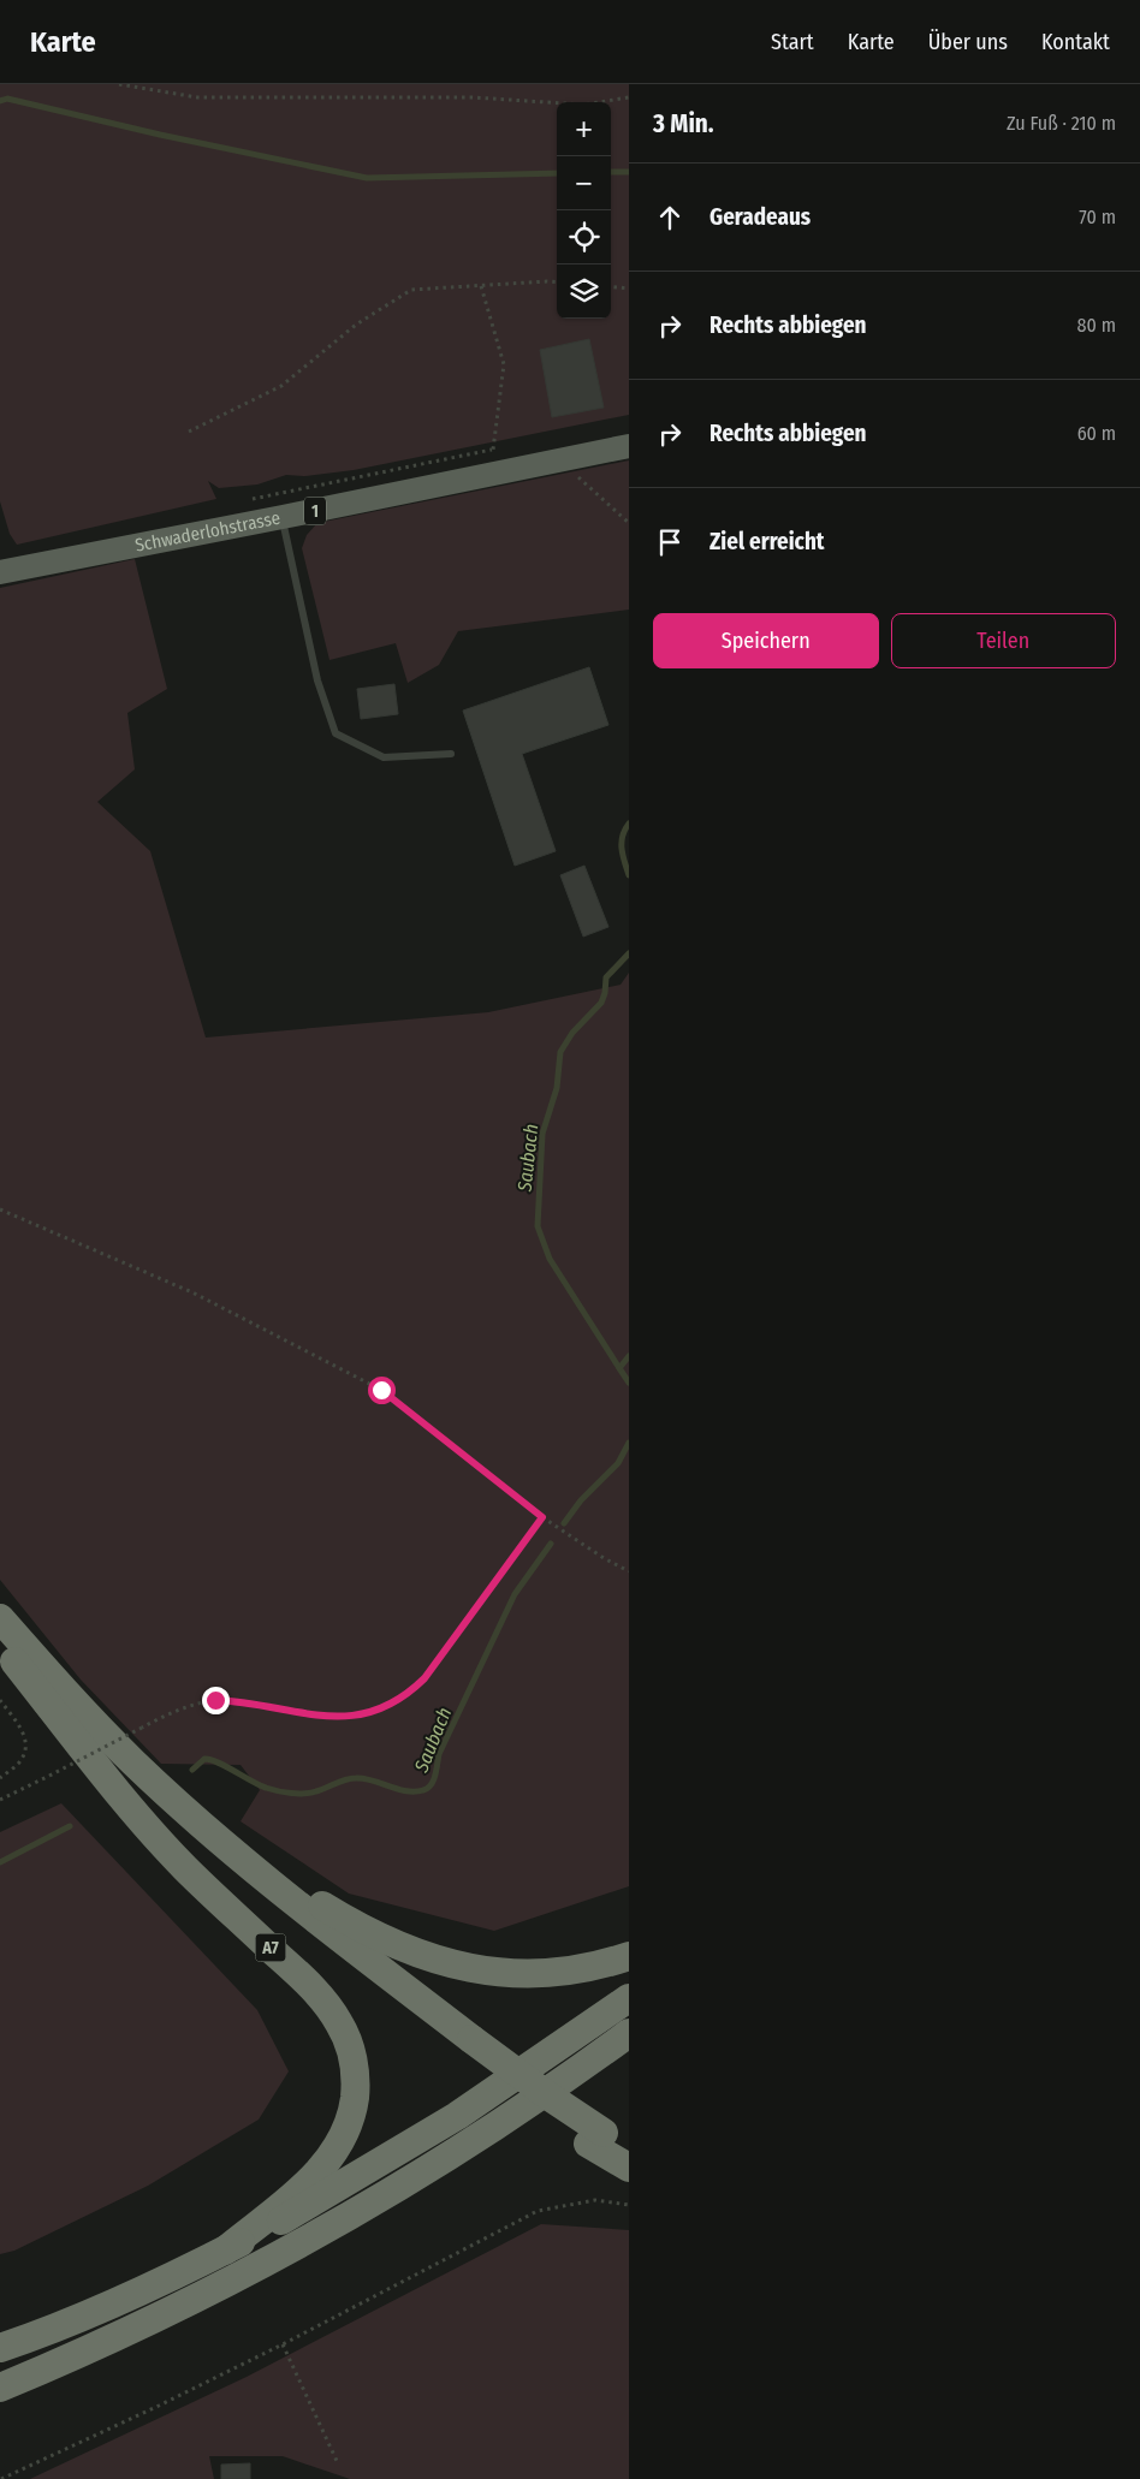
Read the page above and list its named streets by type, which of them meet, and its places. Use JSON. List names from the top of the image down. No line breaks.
{"streets":{"highway":["A7"],"main road":["1","Schwaderlohstrasse"]},"water":["Saubach"],"page":{"header":"Karte","nav":["Start","Karte","Über uns","Kontakt"],"heading":["3 Min.","Zu Fuß · 210 m"],"map_buttons":["+","−"],"list":[["Geradeaus","70 m"],["Rechts abbiegen","80 m"],["Rechts abbiegen","60 m"],"Ziel erreicht"],"buttons":["Speichern","Teilen"]}}
